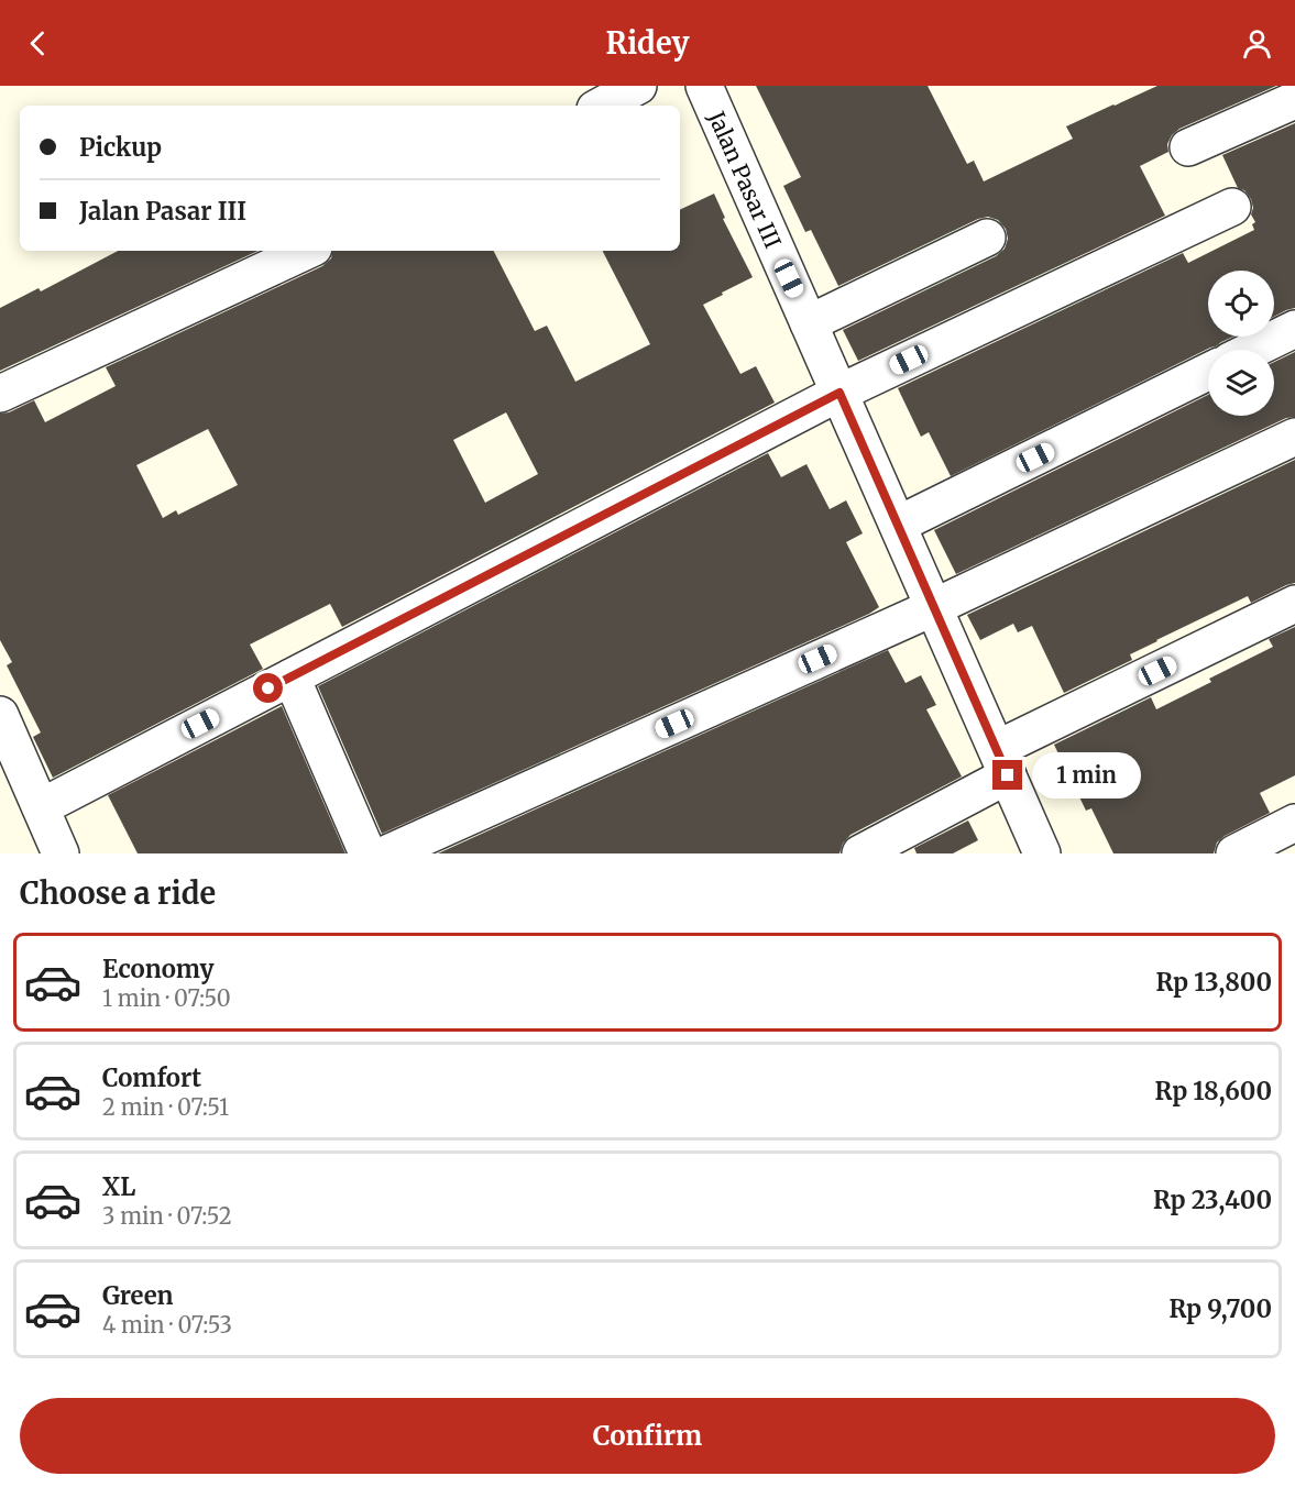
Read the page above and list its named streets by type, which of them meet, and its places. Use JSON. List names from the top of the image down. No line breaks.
{"streets":{"street":["Jalan Pasar III"]},"page":{"header":"Ridey","banner":["Pickup","Jalan Pasar III"],"bubble":"1 min","heading":"Choose a ride","list":[{"name":"Economy","note":"1 min · 07:50","value":"Rp 13,800"},{"name":"Comfort","note":"2 min · 07:51","value":"Rp 18,600"},{"name":"XL","note":"3 min · 07:52","value":"Rp 23,400"},{"name":"Green","note":"4 min · 07:53","value":"Rp 9,700"}],"buttons":"Confirm"}}
